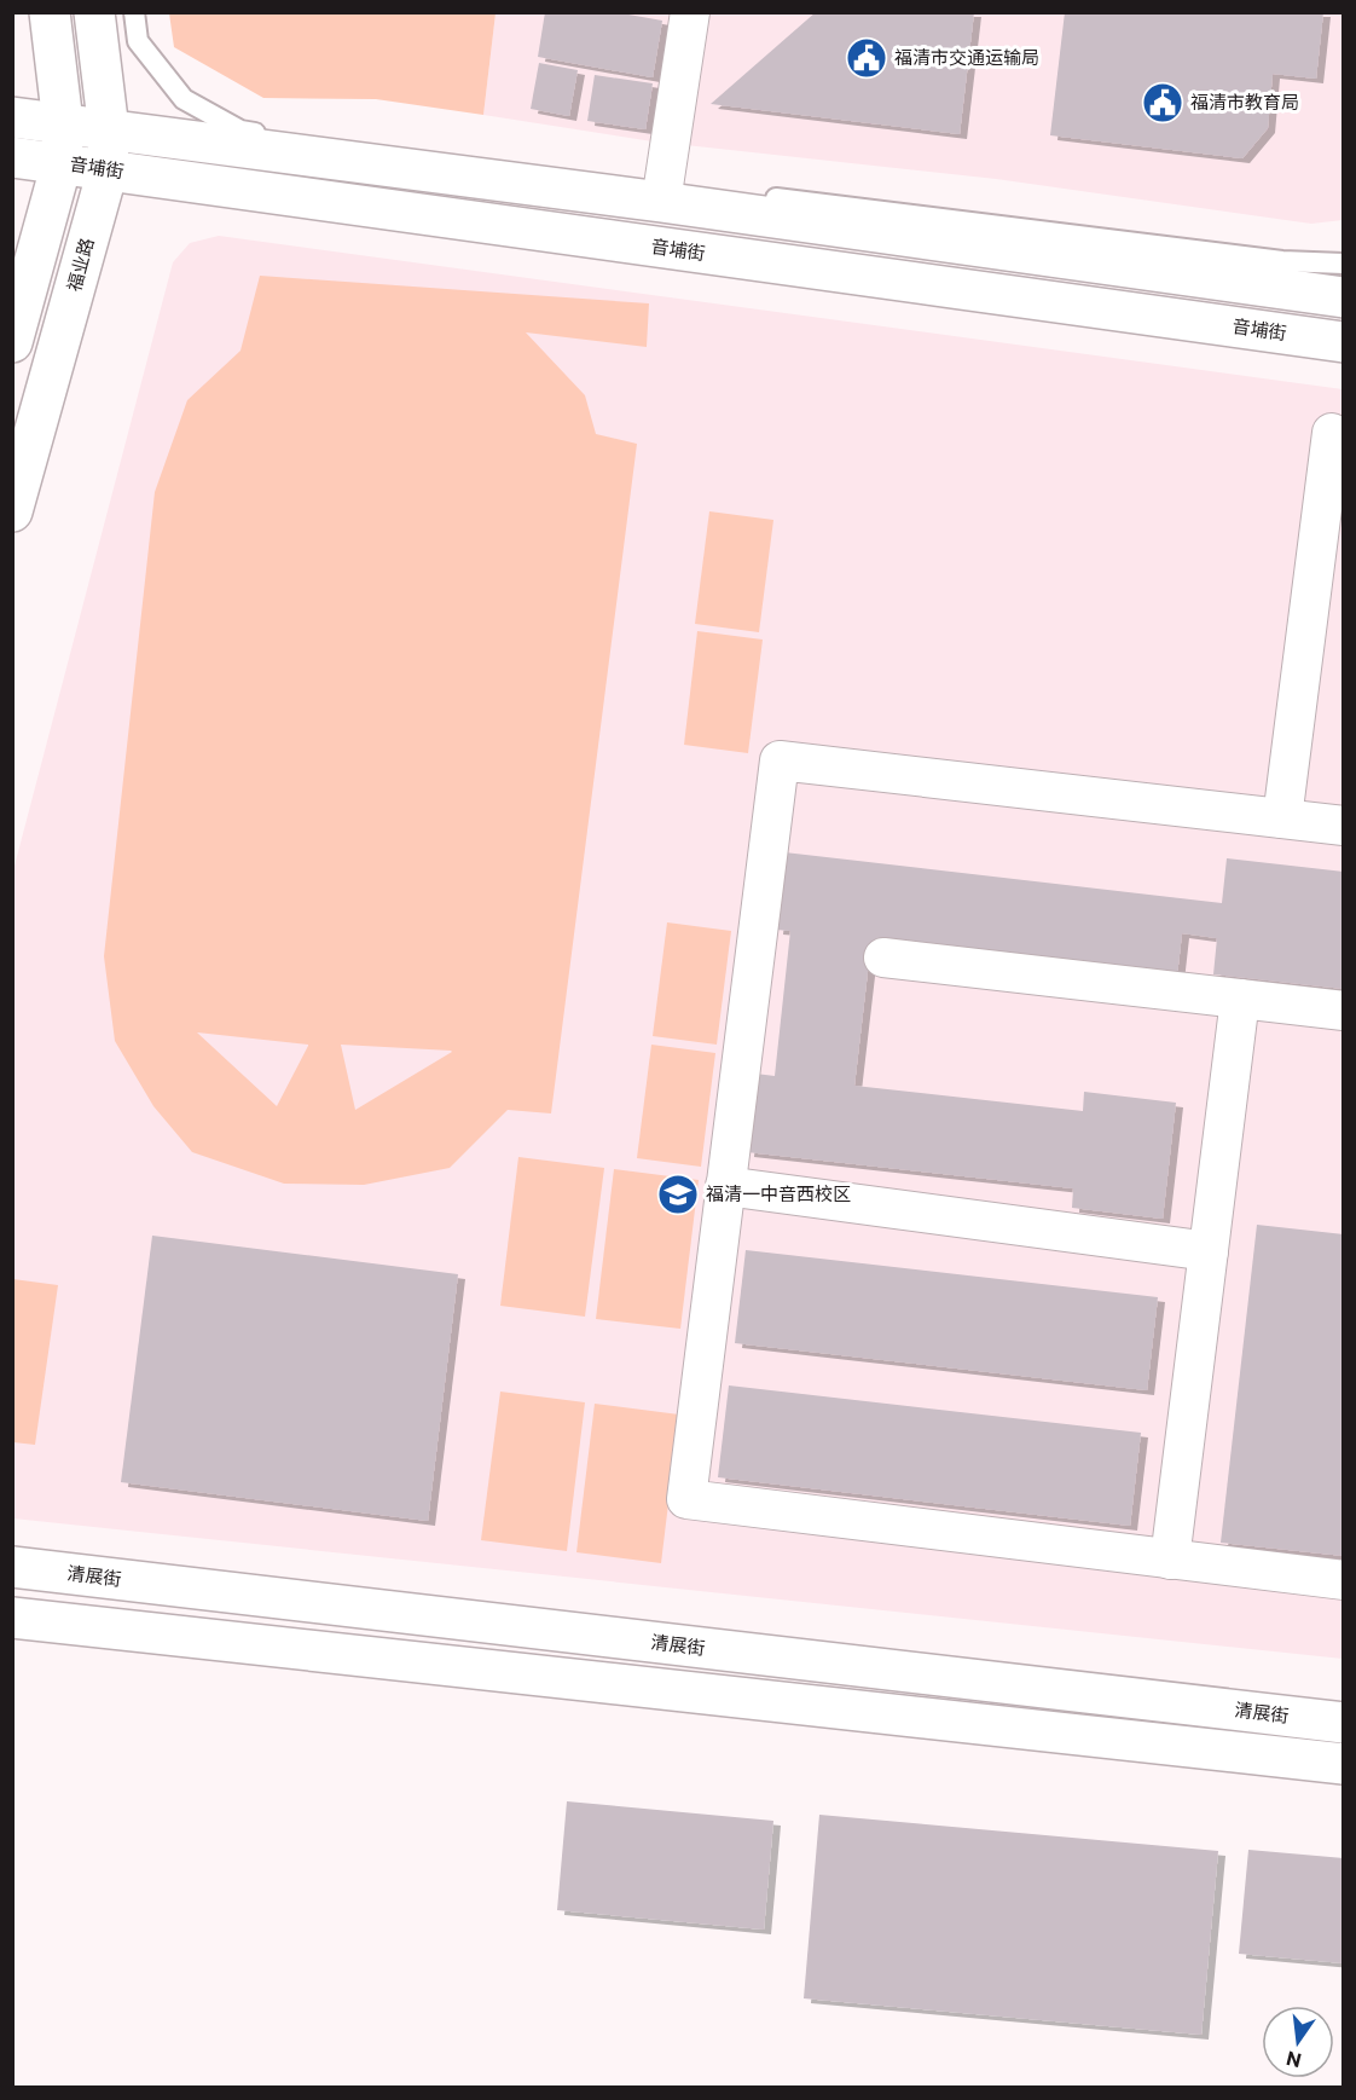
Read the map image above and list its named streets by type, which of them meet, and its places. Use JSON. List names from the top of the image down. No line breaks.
{"streets":{"street":["音埔街","福业路","清展街"]},"crossings":[["音埔街","福业路"]],"places":{"public building":["福清市交通运输局","福清市教育局"],"school or university":["福清一中音西校区"]},"north":"bottom"}
